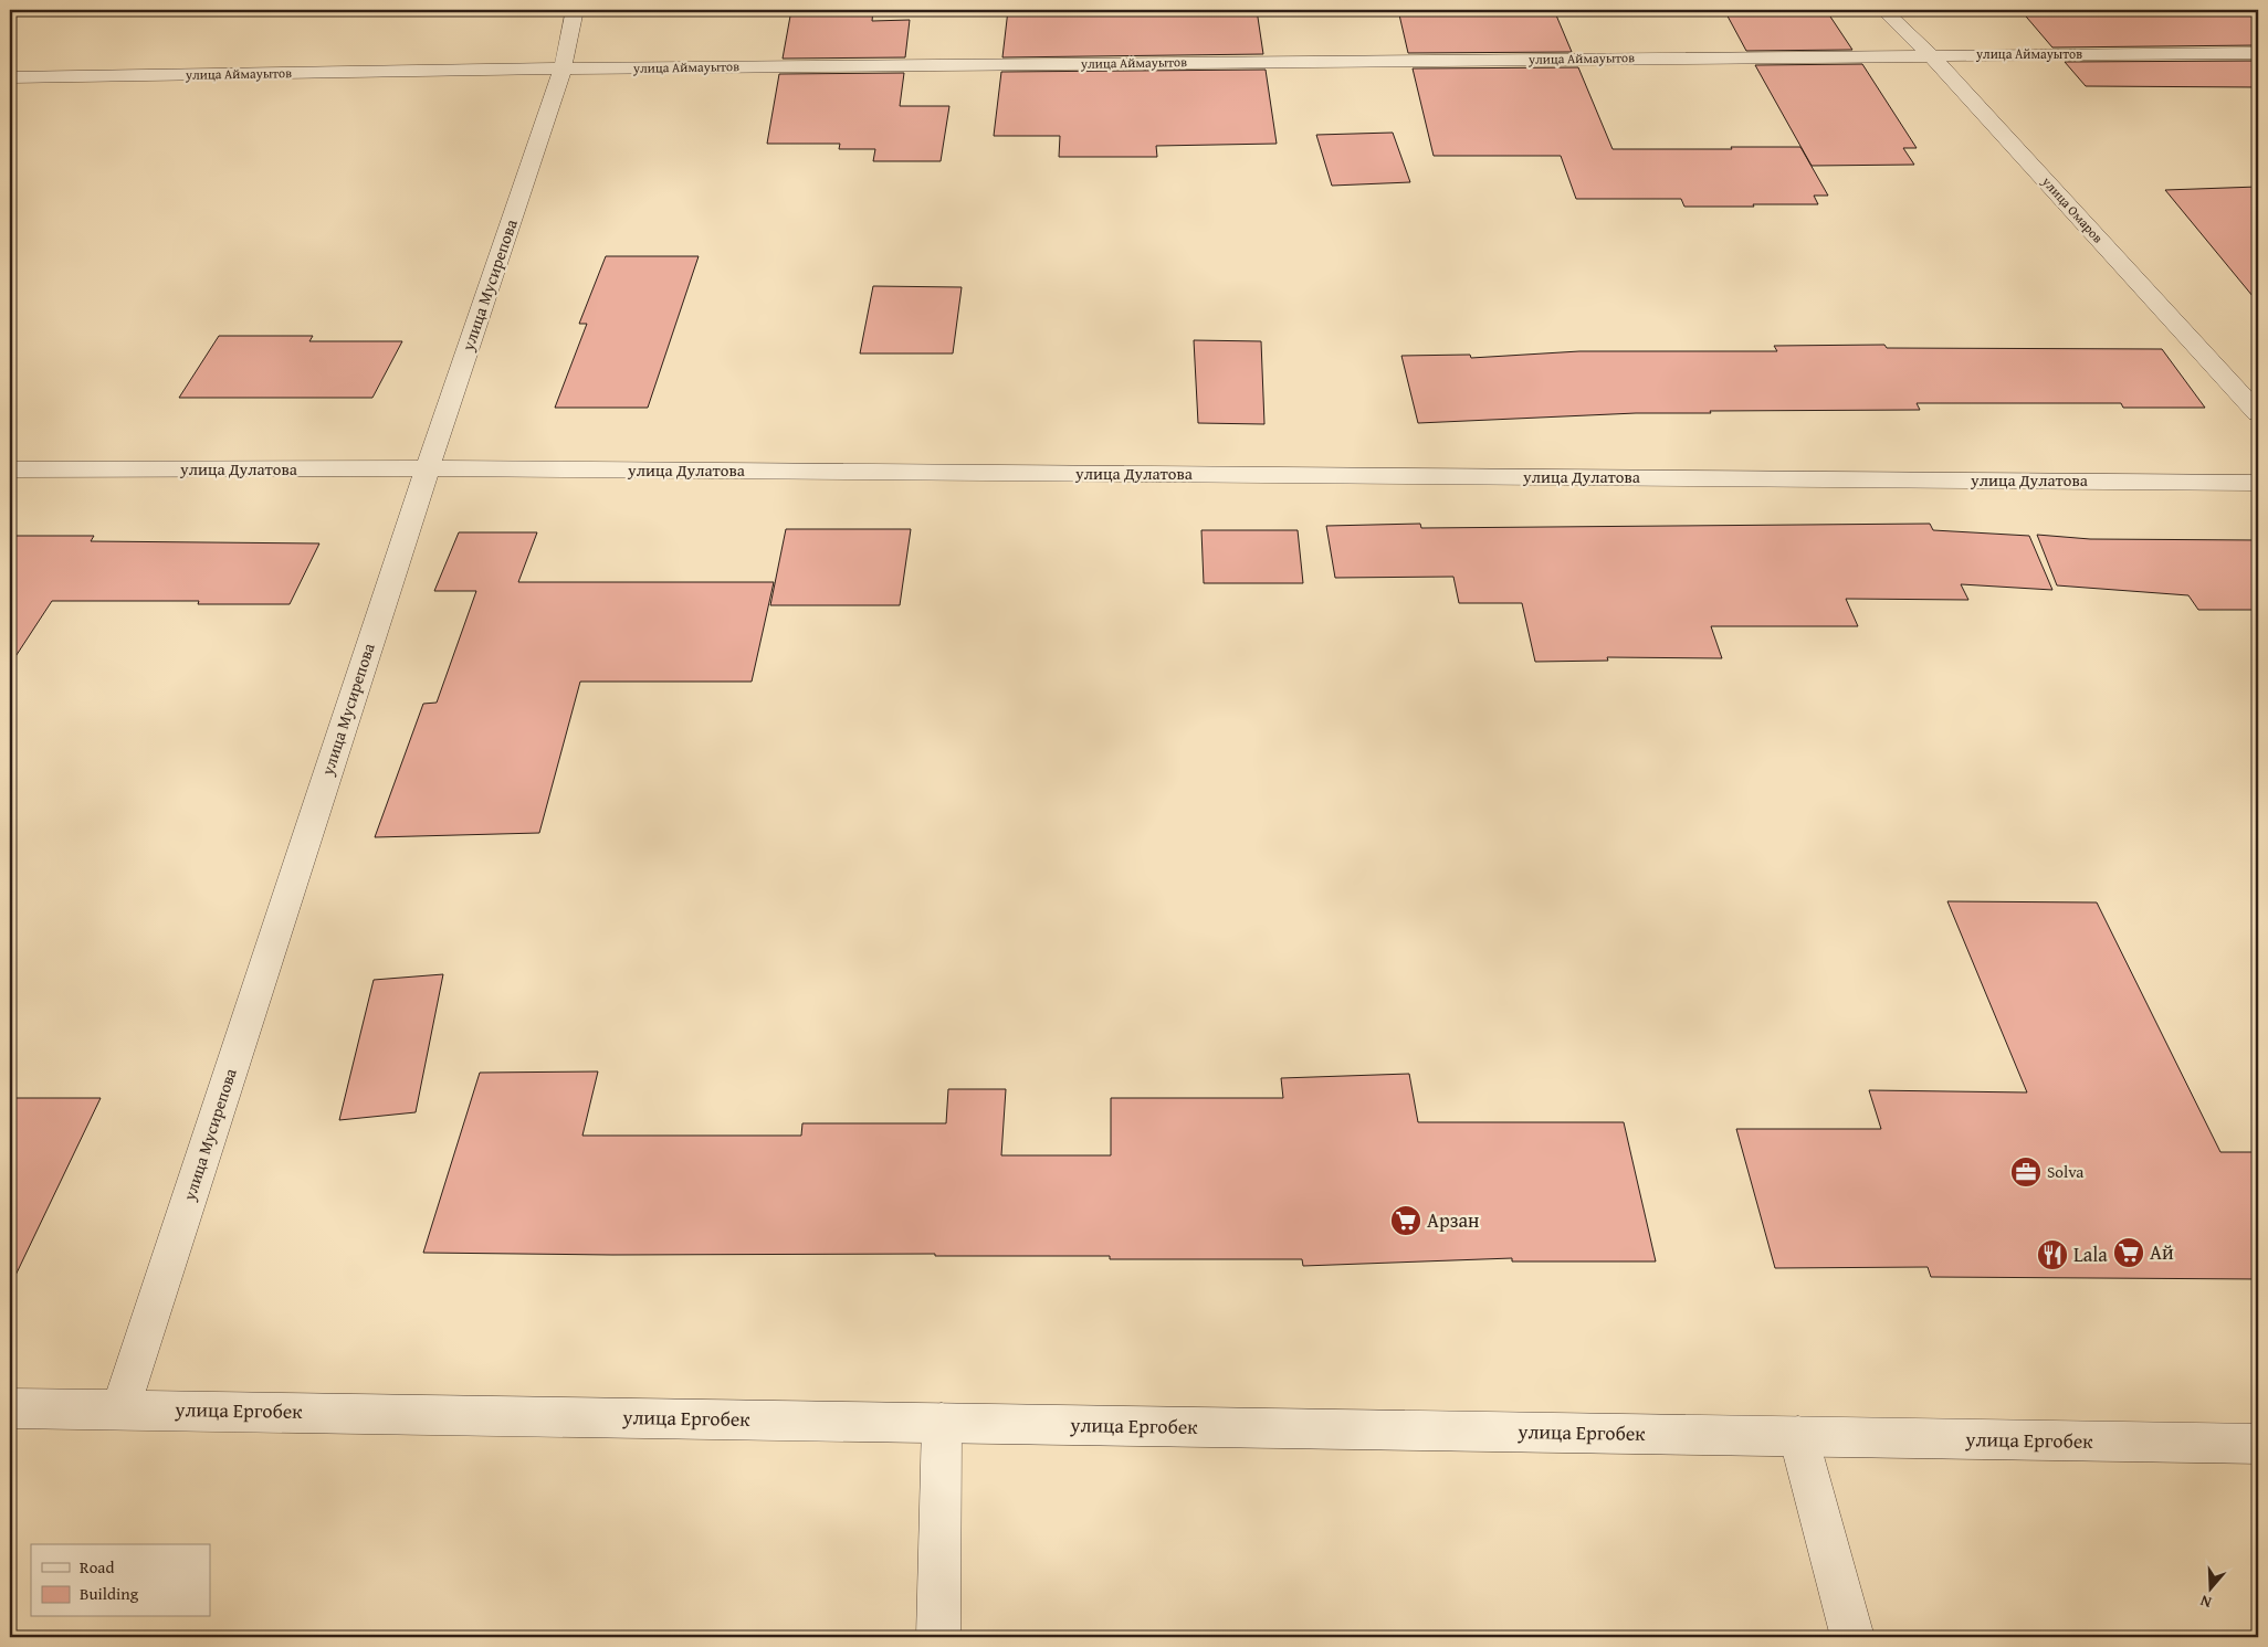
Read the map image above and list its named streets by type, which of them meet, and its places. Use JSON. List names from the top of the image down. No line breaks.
{"streets":{"street":["улица Аймауытов","улица Омаров","улица Мусирепова","улица Дулатова","улица Ергобек"]},"crossings":[["улица Аймауытов","улица Омаров"],["улица Аймауытов","улица Мусирепова"],["улица Мусирепова","улица Дулатова"],["улица Мусирепова","улица Ергобек"]],"places":{"office":["Solva"],"supermarket":["Арзан","Ай"],"restaurant":["Lala"]},"legend":["Road","Building"],"north":"bottom"}
